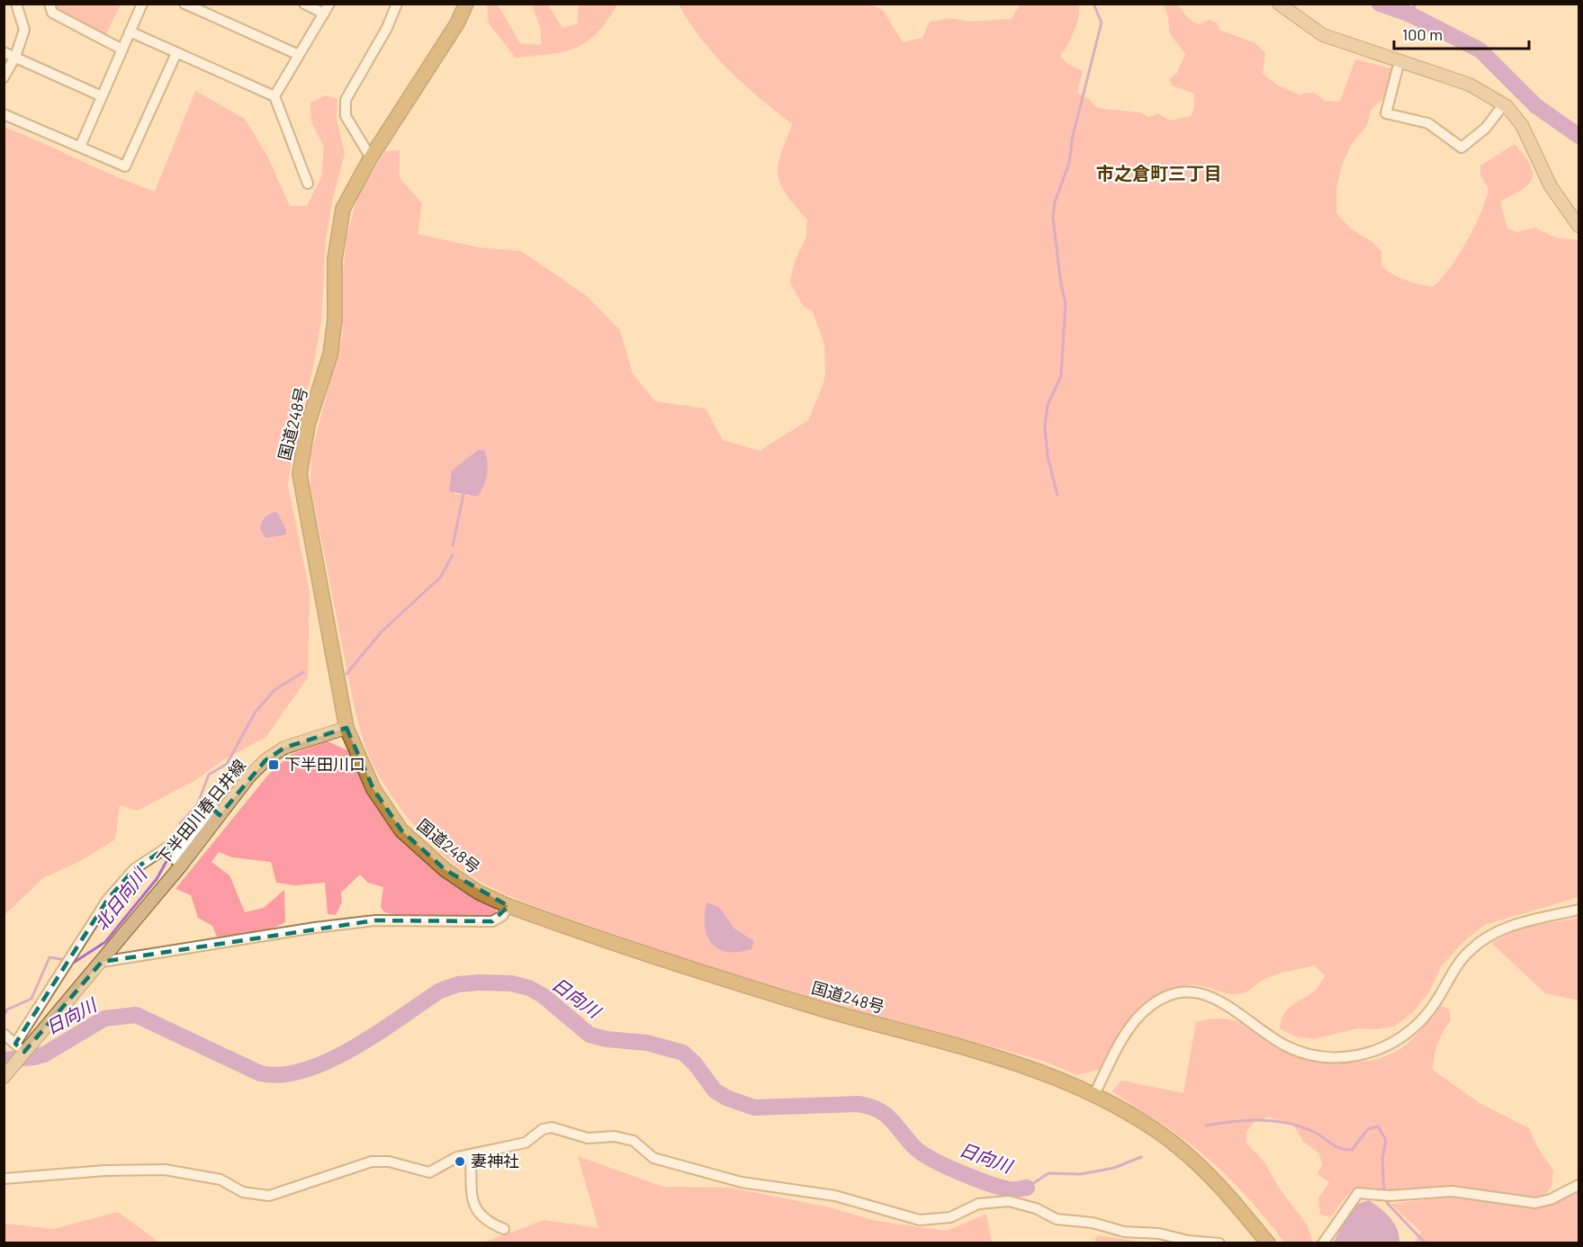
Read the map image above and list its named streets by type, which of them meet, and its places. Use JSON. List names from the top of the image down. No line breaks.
{"streets":{"highway":["国道248号"],"main road":["下半田川春日井線"]},"crossings":[["国道248号","下半田川春日井線"]],"districts":["市之倉町三丁目"],"water":["北日向川","日向川"],"places":{"transit":["下半田川口"],"other":["妻神社"]},"scale_bar":"100 m"}
